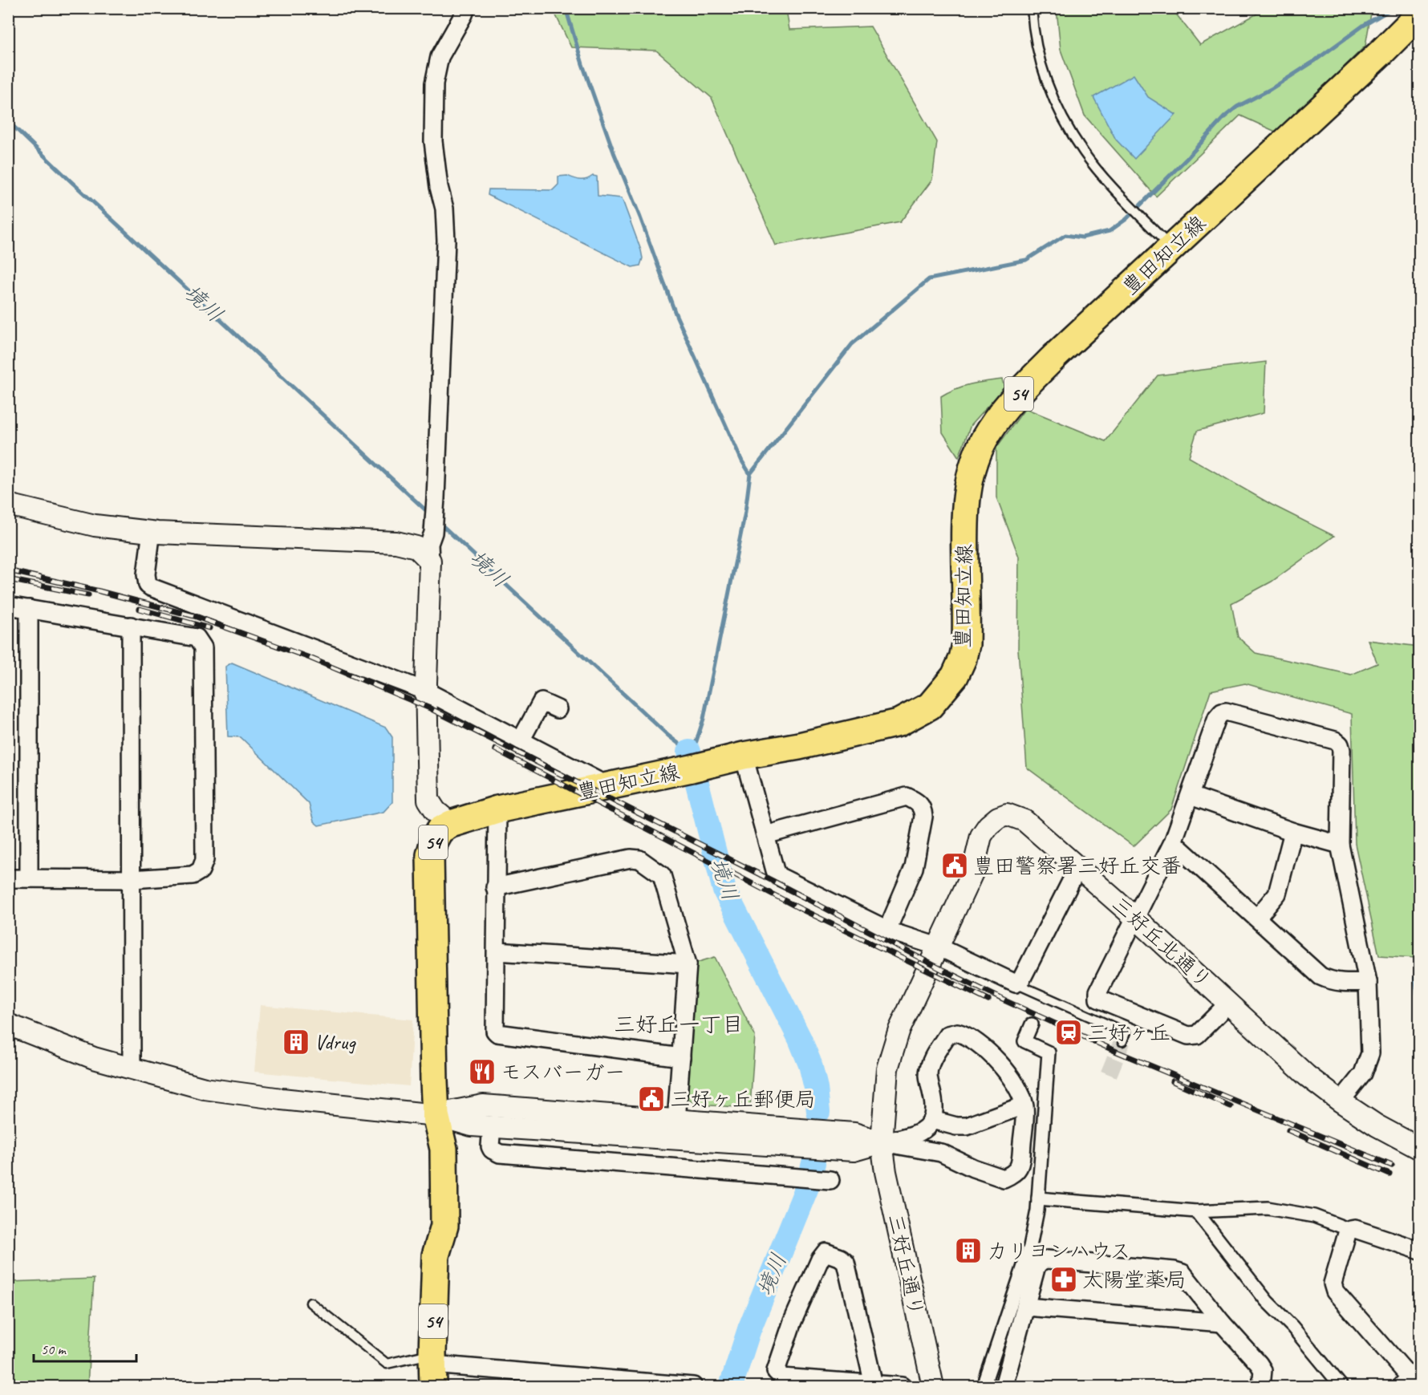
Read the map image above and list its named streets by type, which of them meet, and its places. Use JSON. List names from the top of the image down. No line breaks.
{"streets":{"main road":["豊田知立線","54"],"street":["三好丘北通り","三好丘通り"]},"crossings":[["三好丘北通り","三好丘通り"]],"districts":["三好丘一丁目"],"water":["境川"],"places":{"public building":["豊田警察署三好丘交番","三好ヶ丘郵便局"],"station":["三好ヶ丘"],"building":["Vdrug","カリヨンハウス"],"restaurant":["モスバーガー"],"pharmacy":["太陽堂薬局"]},"scale_bar":"50 m"}
